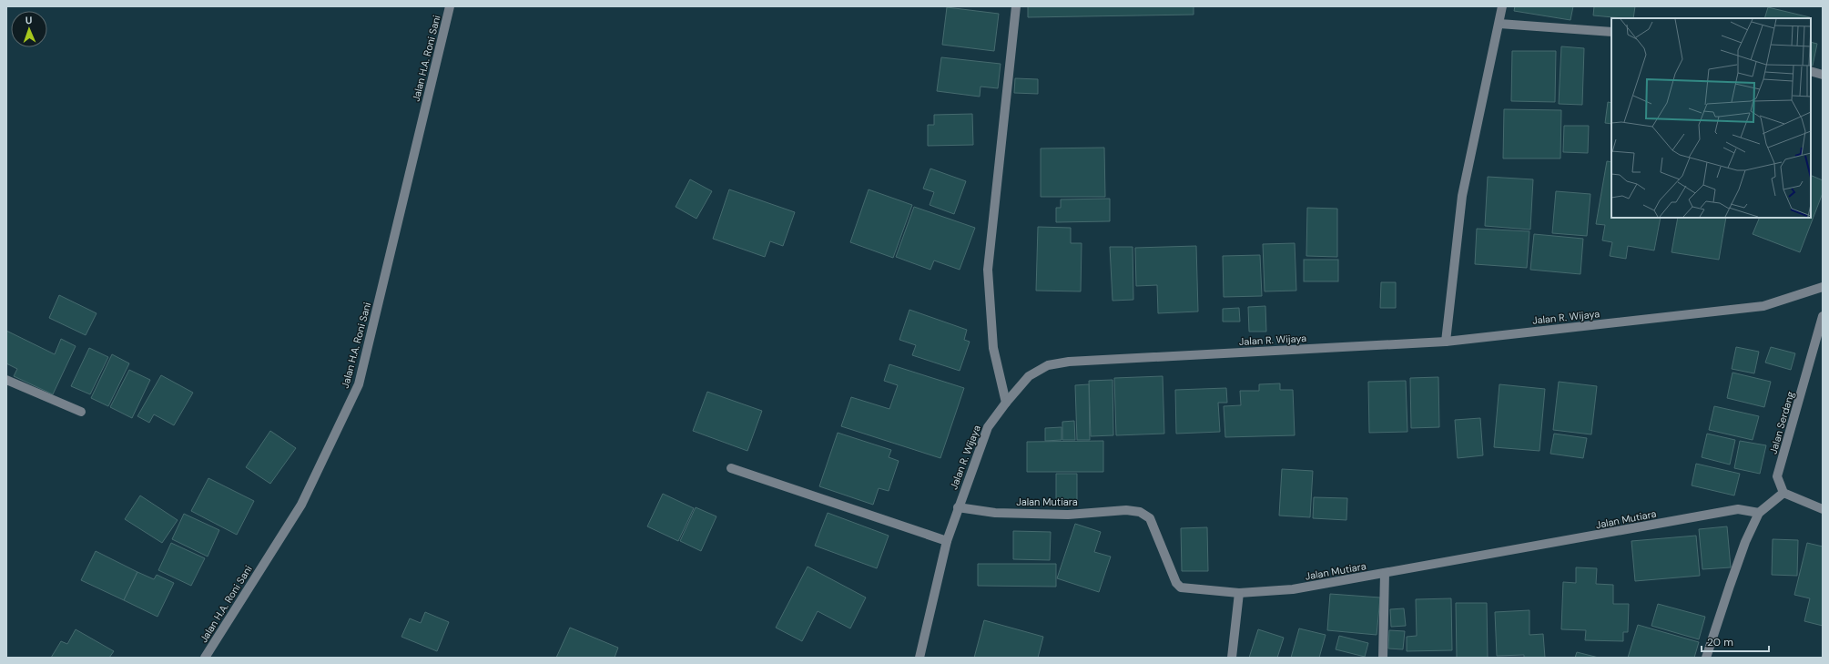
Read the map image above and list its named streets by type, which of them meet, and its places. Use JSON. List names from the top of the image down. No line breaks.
{"streets":{"street":["Jalan H.A. Roni Sani","Jalan R. Wijaya","Jalan Serdang","Jalan Mutiara"]},"crossings":[["Jalan R. Wijaya","Jalan Mutiara"]],"scale_bar":"20 m","north":"top"}
